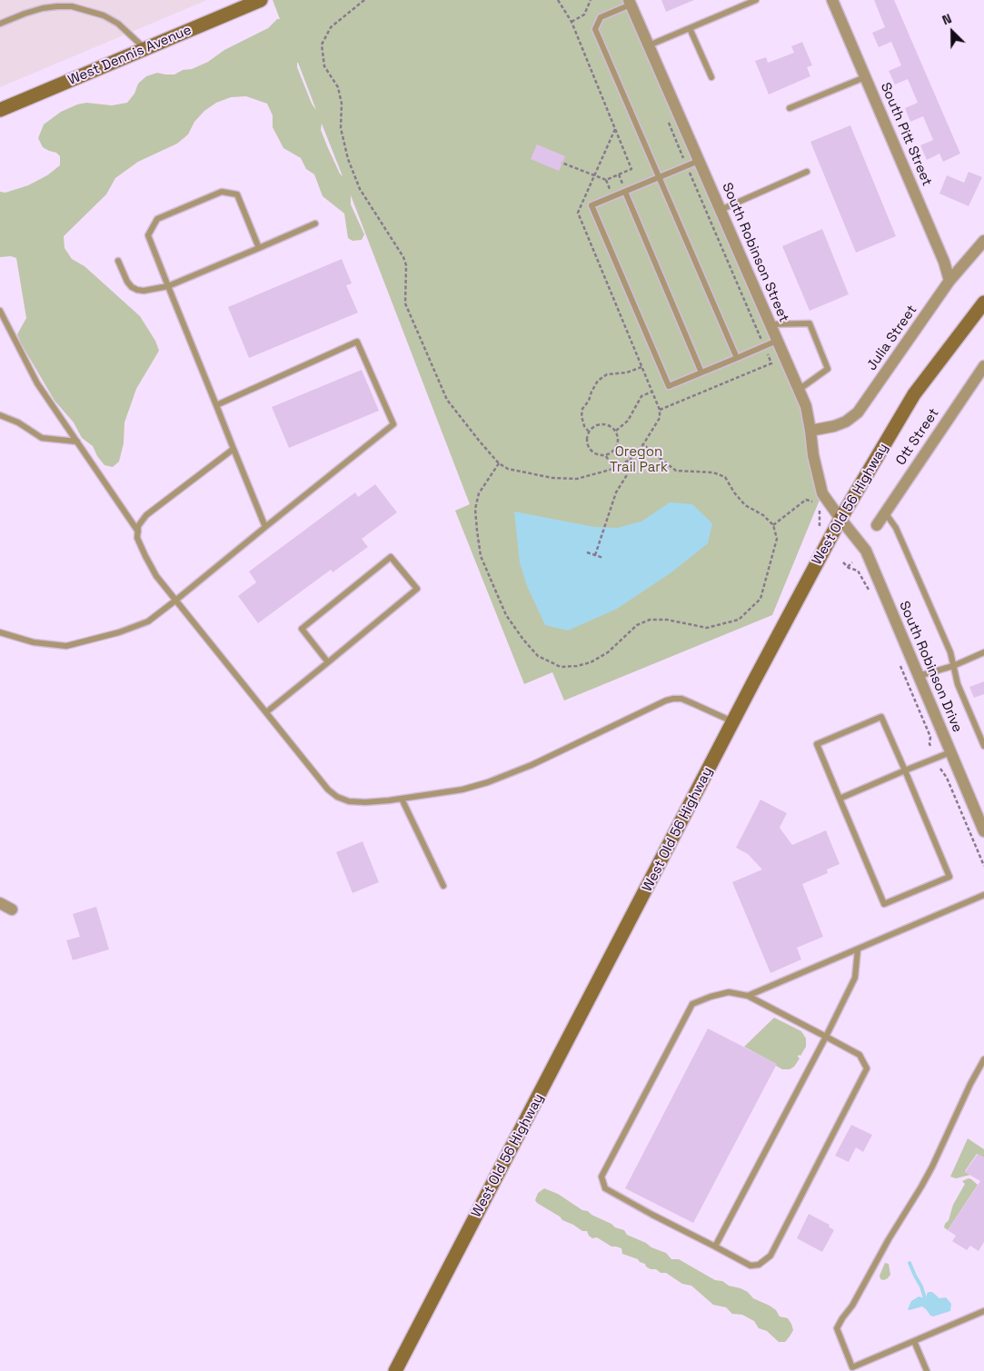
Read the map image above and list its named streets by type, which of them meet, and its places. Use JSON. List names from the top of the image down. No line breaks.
{"streets":{"main road":["West Dennis Avenue","West Old 56 Highway"],"street":["South Pitt Street","South Robinson Street","Julia Street","Ott Street","South Robinson Drive"]},"crossings":[["South Pitt Street","Julia Street"],["South Robinson Street","Julia Street"],["South Robinson Street","West Old 56 Highway"],["South Robinson Street","South Robinson Drive"],["West Old 56 Highway","South Robinson Drive"]],"parks":["Oregon Trail Park"],"north":"top left"}
